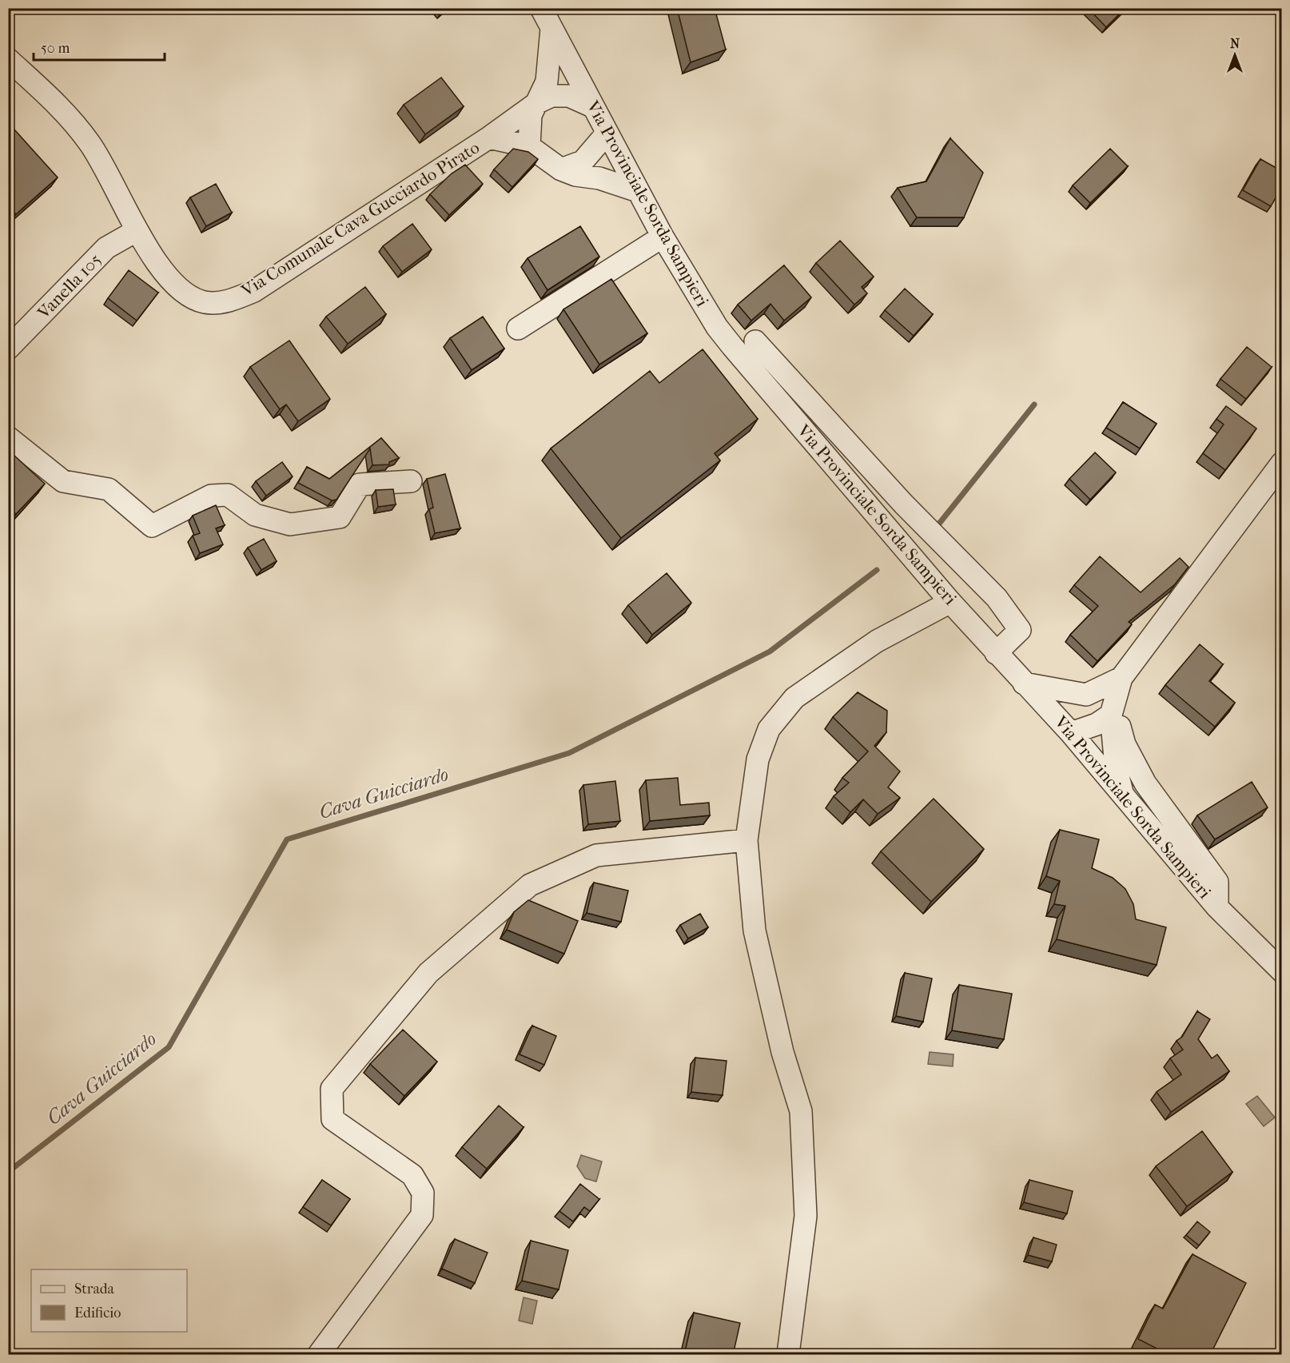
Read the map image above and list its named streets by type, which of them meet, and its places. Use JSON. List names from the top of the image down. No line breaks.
{"streets":{"street":["Via Provinciale Sorda Sampieri","Via Comunale Cava Gucciardo Pirato","Vanella 105"]},"crossings":[["Via Provinciale Sorda Sampieri","Via Comunale Cava Gucciardo Pirato"],["Via Comunale Cava Gucciardo Pirato","Vanella 105"]],"water":["Cava Guicciardo"],"legend":["Strada","Edificio"],"scale_bar":"50 m","north":"top"}
